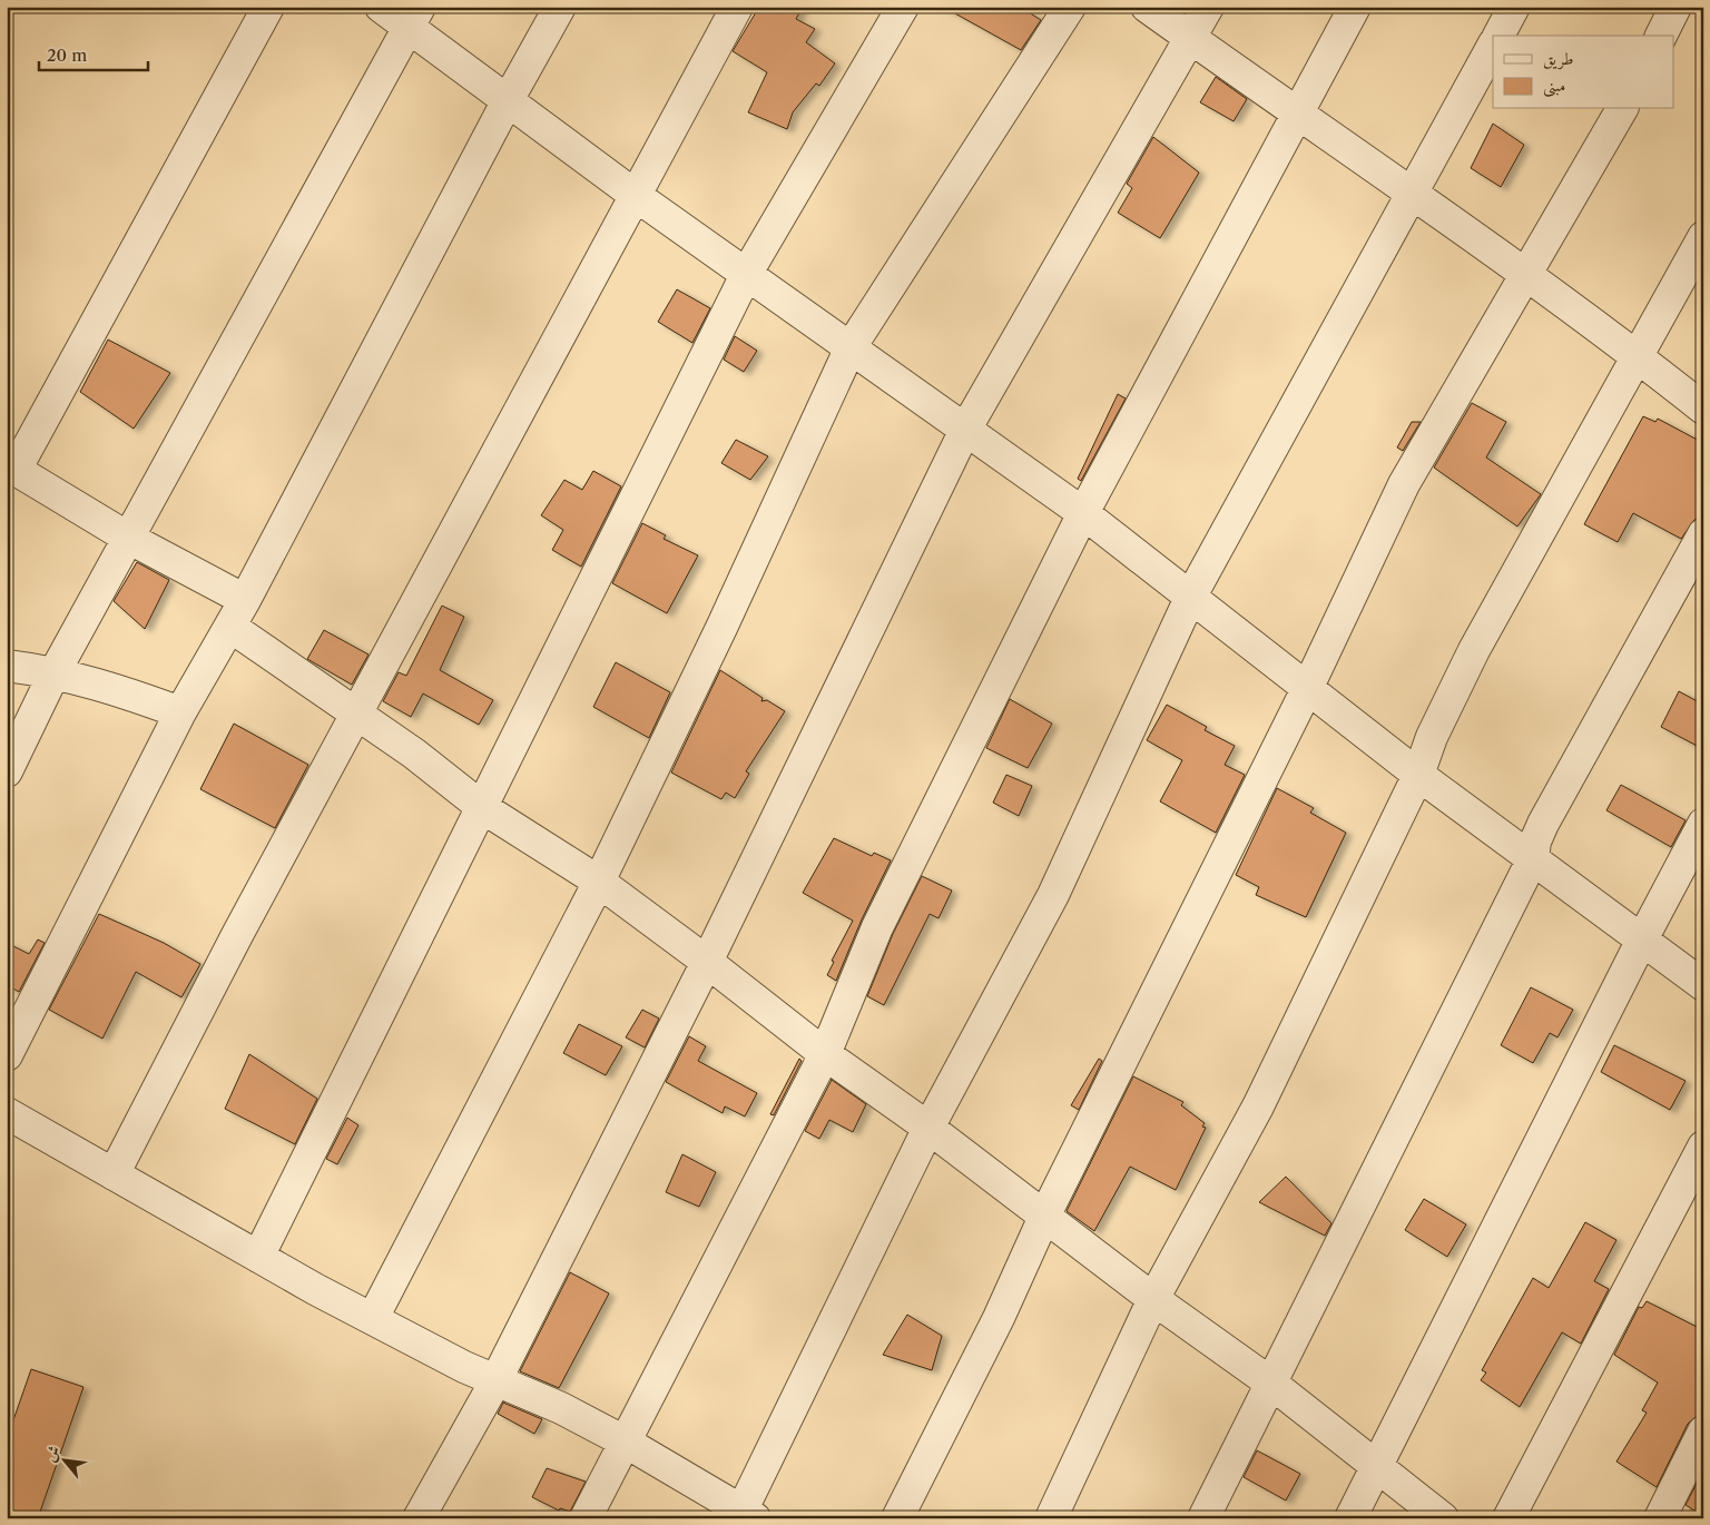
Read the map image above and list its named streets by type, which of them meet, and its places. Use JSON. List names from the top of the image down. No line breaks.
{"legend":["طريق","مبنى"],"scale_bar":"20 m","north":"top left"}
